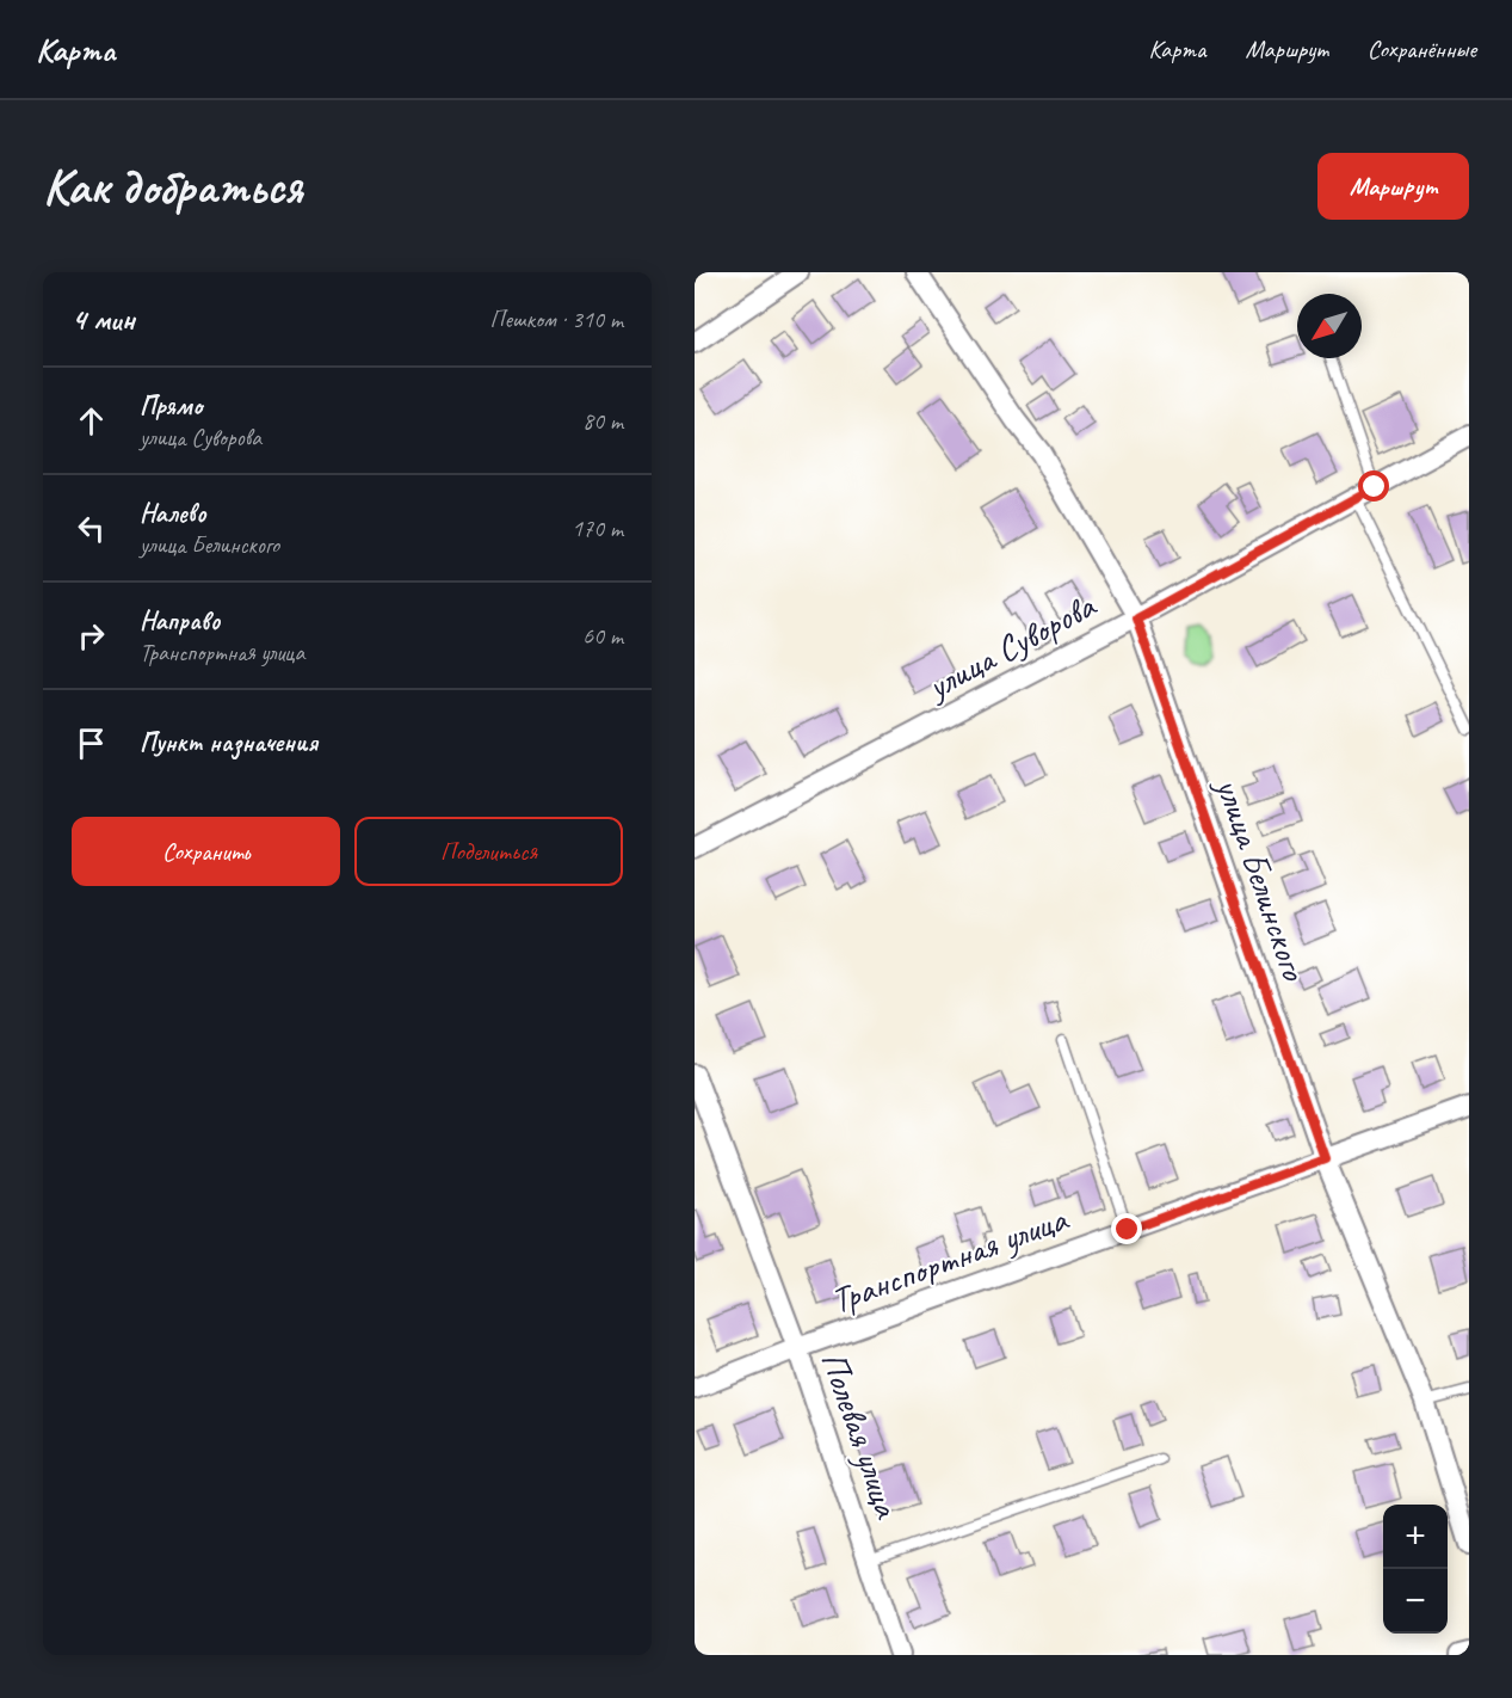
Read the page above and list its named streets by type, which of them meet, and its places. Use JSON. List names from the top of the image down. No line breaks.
{"streets":{"street":["улица Суворова","улица Белинского","Транспортная улица","Полевая улица"]},"crossings":[["улица Суворова","улица Белинского"],["улица Белинского","Транспортная улица"],["Транспортная улица","Полевая улица"]],"north":"bottom left","page":{"header":"Карта","nav":["Карта","Маршрут","Сохранённые"],"buttons":["Маршрут",["Сохранить","Поделиться"]],"title":"Как добраться","heading":["4 мин","Пешком · 310 m"],"list":[["Прямо","улица Суворова","80 m"],["Налево","улица Белинского","170 m"],["Направо","Транспортная улица","60 m"],"Пункт назначения"],"map_buttons":["+","−"]}}
